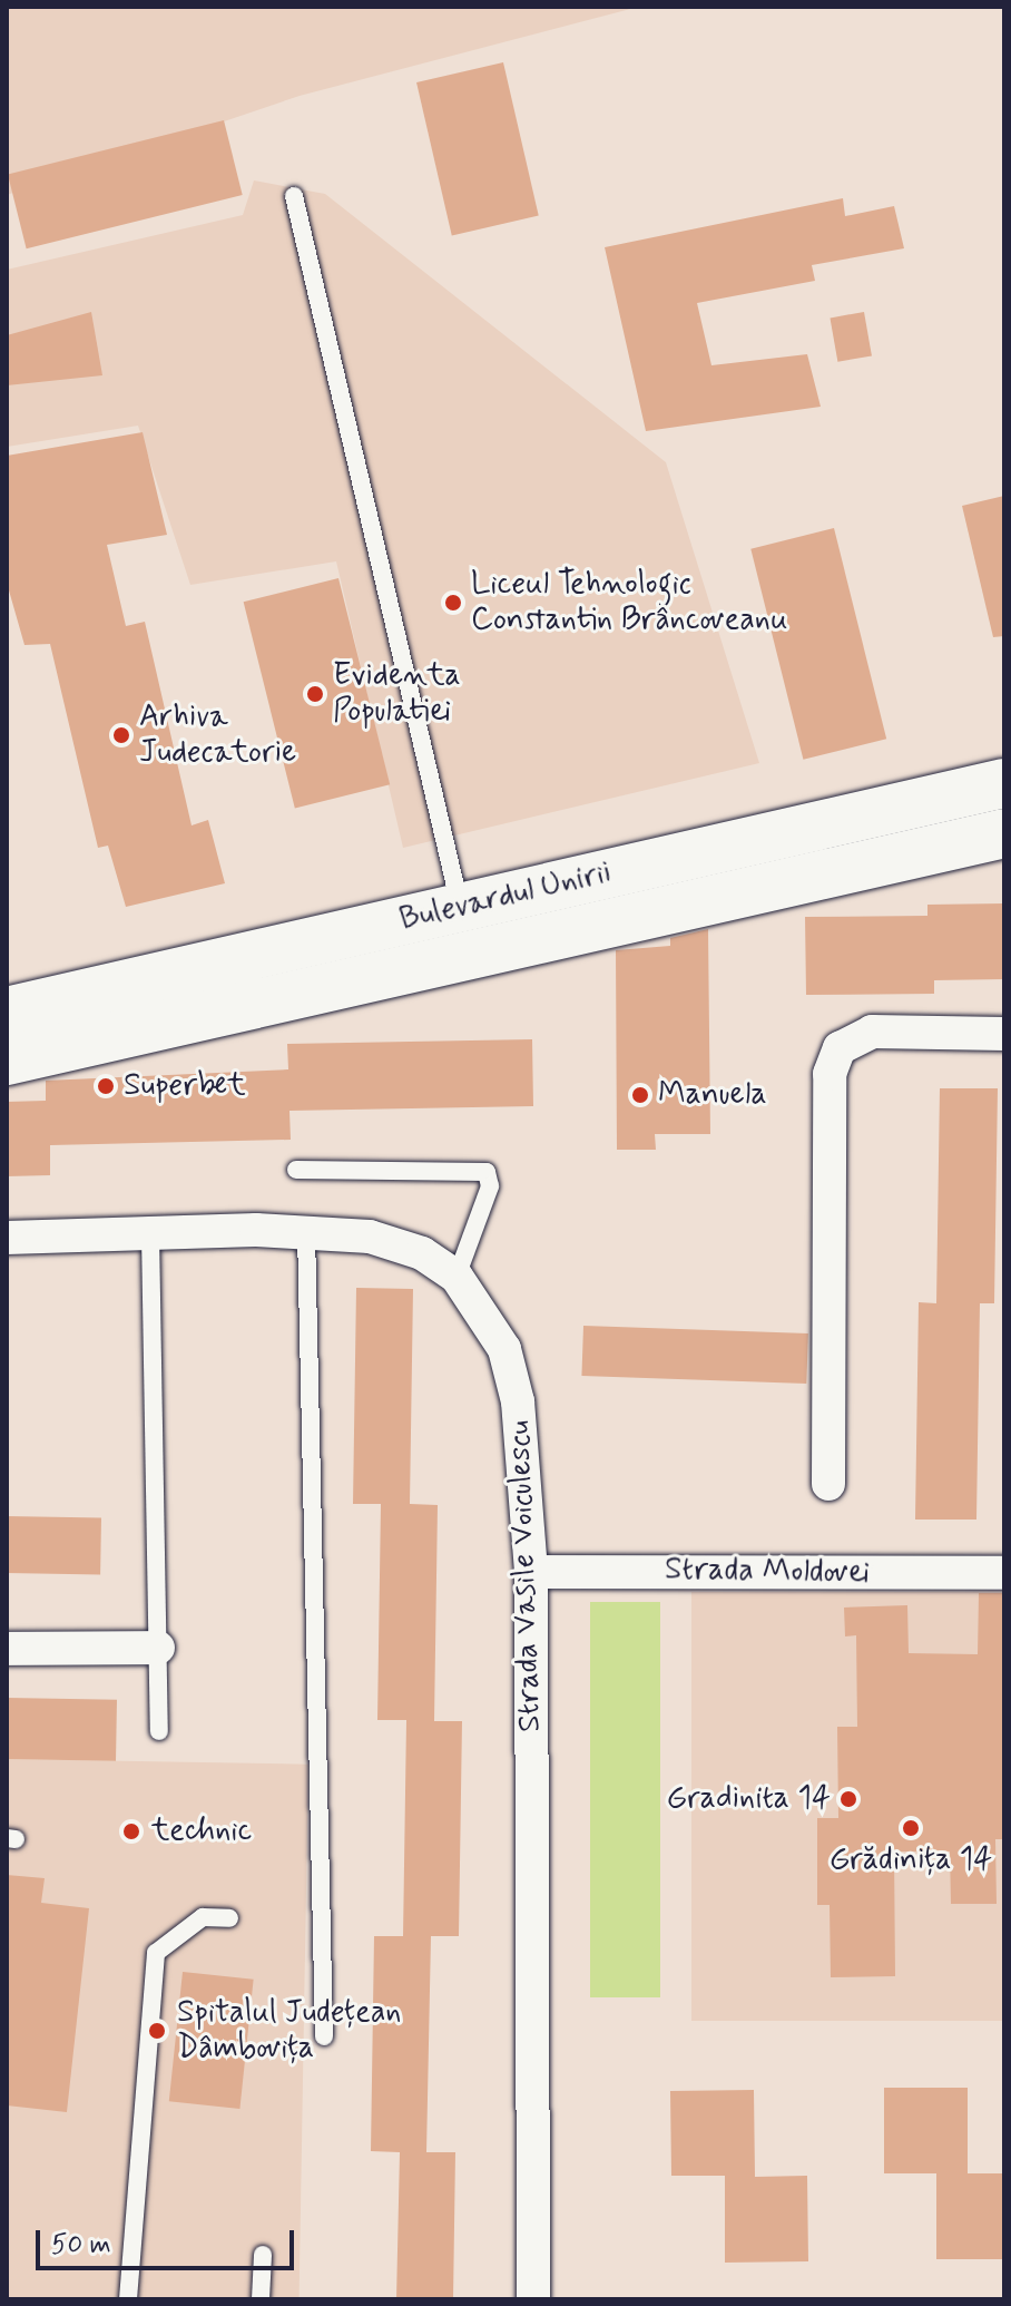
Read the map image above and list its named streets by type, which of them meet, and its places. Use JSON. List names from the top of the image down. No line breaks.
{"streets":{"main road":["Bulevardul Unirii"],"street":["Strada Moldovei","Strada Vasile Voiculescu"]},"crossings":[["Strada Moldovei","Strada Vasile Voiculescu"]],"places":["Liceul Tehnologic Constantin Brâncoveanu","Evidenta Populatiei","Arhiva Judecatorie","Superbet","Manuela","Gradinita 14","Grădinița 14","technic","Spitalul Județean Dâmbovița"],"scale_bar":"50 m"}
